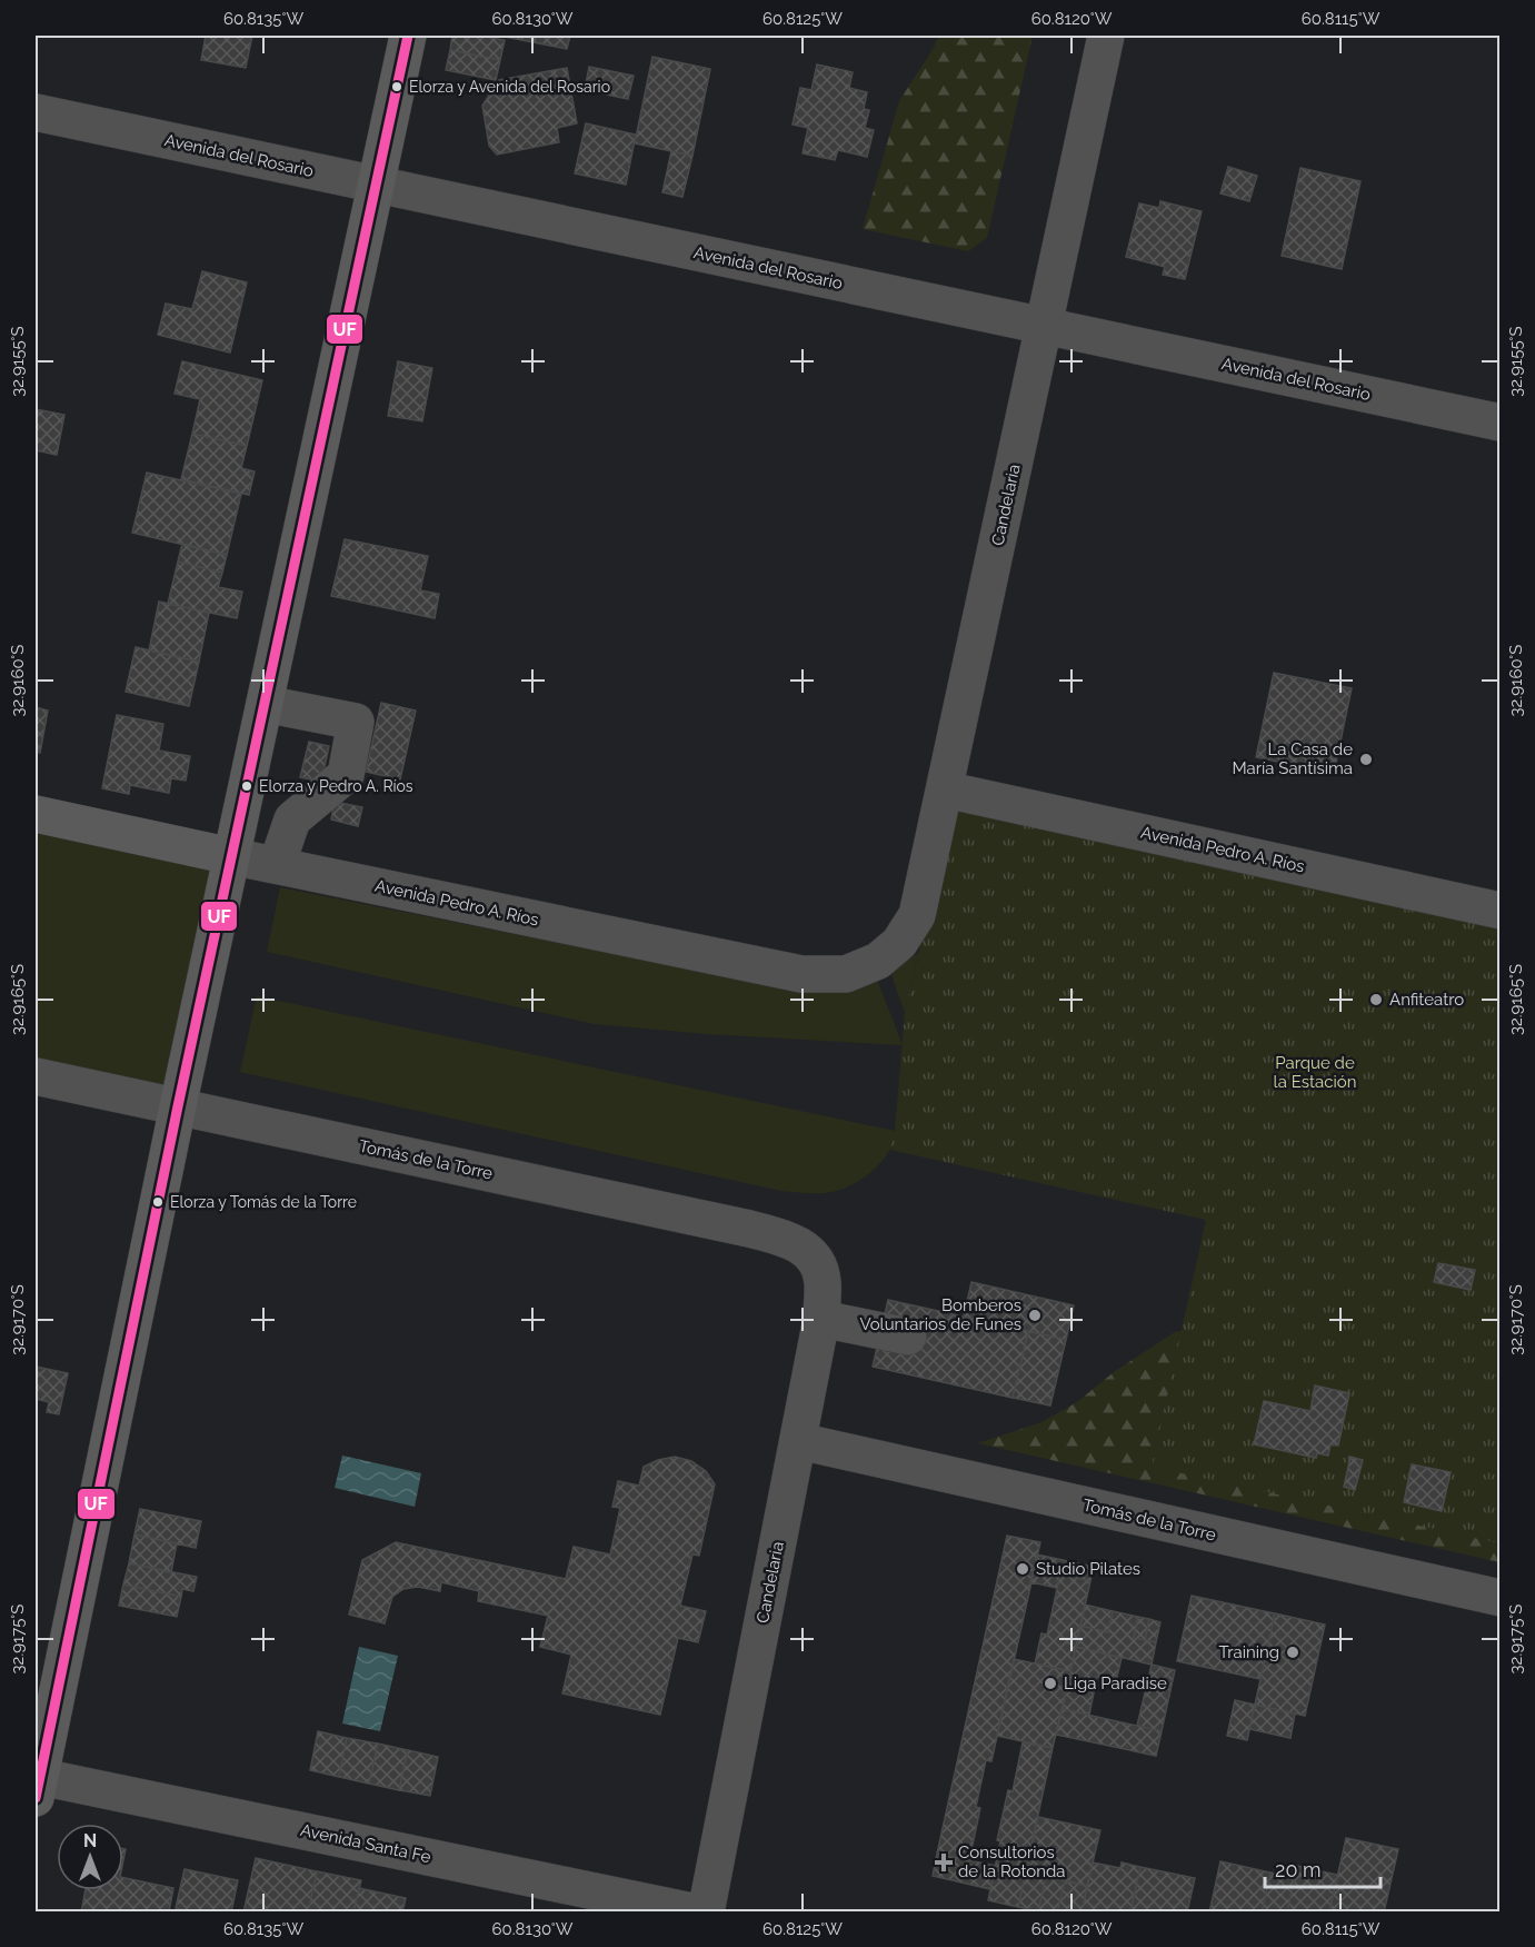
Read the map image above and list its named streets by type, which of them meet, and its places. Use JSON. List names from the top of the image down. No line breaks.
{"streets":{"main road":["Avenida Pedro A. Ríos"],"street":["Avenida del Rosario","Candelaria","Tomás de la Torre","Avenida Santa Fe"]},"crossings":[["Avenida del Rosario","Candelaria"],["Candelaria","Avenida Pedro A. Ríos"],["Candelaria","Tomás de la Torre"]],"parks":["Parque de la Estación"],"places":{"other":["Elorza y Avenida del Rosario","La Casa de María Santísima","Elorza y Pedro A. Ríos","Anfiteatro","Elorza y Tomás de la Torre","Bomberos Voluntarios de Funes","Studio Pilates","Training","Liga Paradise"],"health":["Consultorios de la Rotonda"]},"lines":["transit line UF"],"scale_bar":"20 m","north":"top","coordinates":["60.8135°W","60.8130°W","60.8125°W","60.8120°W","60.8115°W","32.9155°S","32.9160°S","32.9165°S","32.9170°S","32.9175°S"]}
